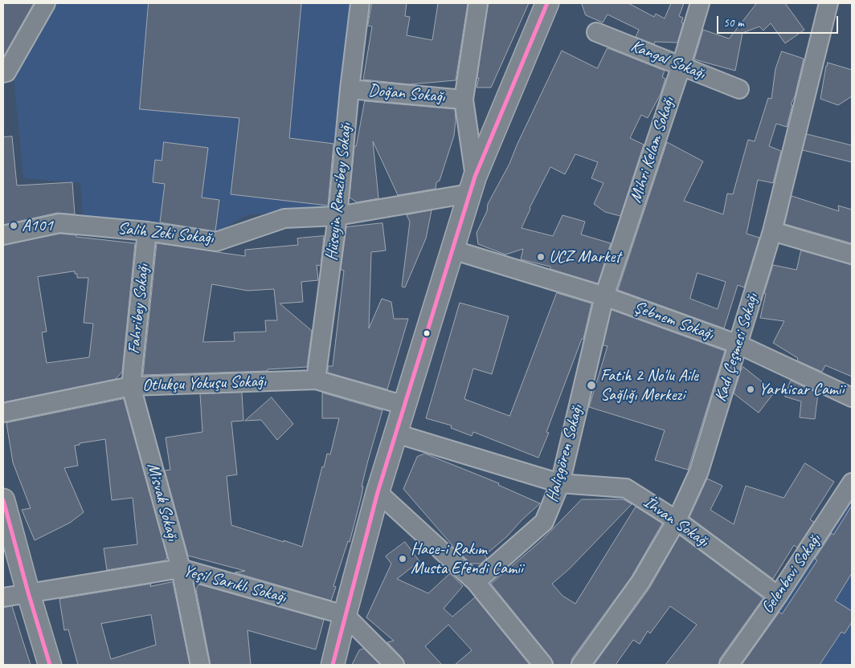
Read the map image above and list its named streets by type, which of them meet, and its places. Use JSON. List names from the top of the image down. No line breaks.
{"streets":{"street":["Kangal Sokağı","Doğan Sokağı","Mihri Kelam Sokağı","Hüseyin Remzibey Sokağı","Salih Zeki Sokağı","Fahribey Sokağı","Şebnem Sokağı","Kadı Çeşmesi Sokağı","Otlukçu Yokuşu Sokağı","Haliçgören Sokağı","Misvak Sokağı","İhvan Sokağı","Gelenbevi Sokağı","Yeşil Sarıklı Sokağı"]},"crossings":[["Kangal Sokağı","Mihri Kelam Sokağı"],["Doğan Sokağı","Hüseyin Remzibey Sokağı"],["Mihri Kelam Sokağı","Şebnem Sokağı"],["Mihri Kelam Sokağı","Haliçgören Sokağı"],["Hüseyin Remzibey Sokağı","Salih Zeki Sokağı"],["Hüseyin Remzibey Sokağı","Otlukçu Yokuşu Sokağı"],["Salih Zeki Sokağı","Fahribey Sokağı"],["Fahribey Sokağı","Otlukçu Yokuşu Sokağı"],["Fahribey Sokağı","Misvak Sokağı"],["Şebnem Sokağı","Kadı Çeşmesi Sokağı"],["Şebnem Sokağı","Haliçgören Sokağı"],["Kadı Çeşmesi Sokağı","İhvan Sokağı"],["Otlukçu Yokuşu Sokağı","Misvak Sokağı"],["Haliçgören Sokağı","İhvan Sokağı"],["Misvak Sokağı","Yeşil Sarıklı Sokağı"],["İhvan Sokağı","Gelenbevi Sokağı"]],"places":["A101","UCZ Market","Fatih 2 No'lu Aile Sağlığı Merkezi","Yarhisar Camii","Hace-i Rakım Musta Efendi Camii"],"scale_bar":"50 m"}
